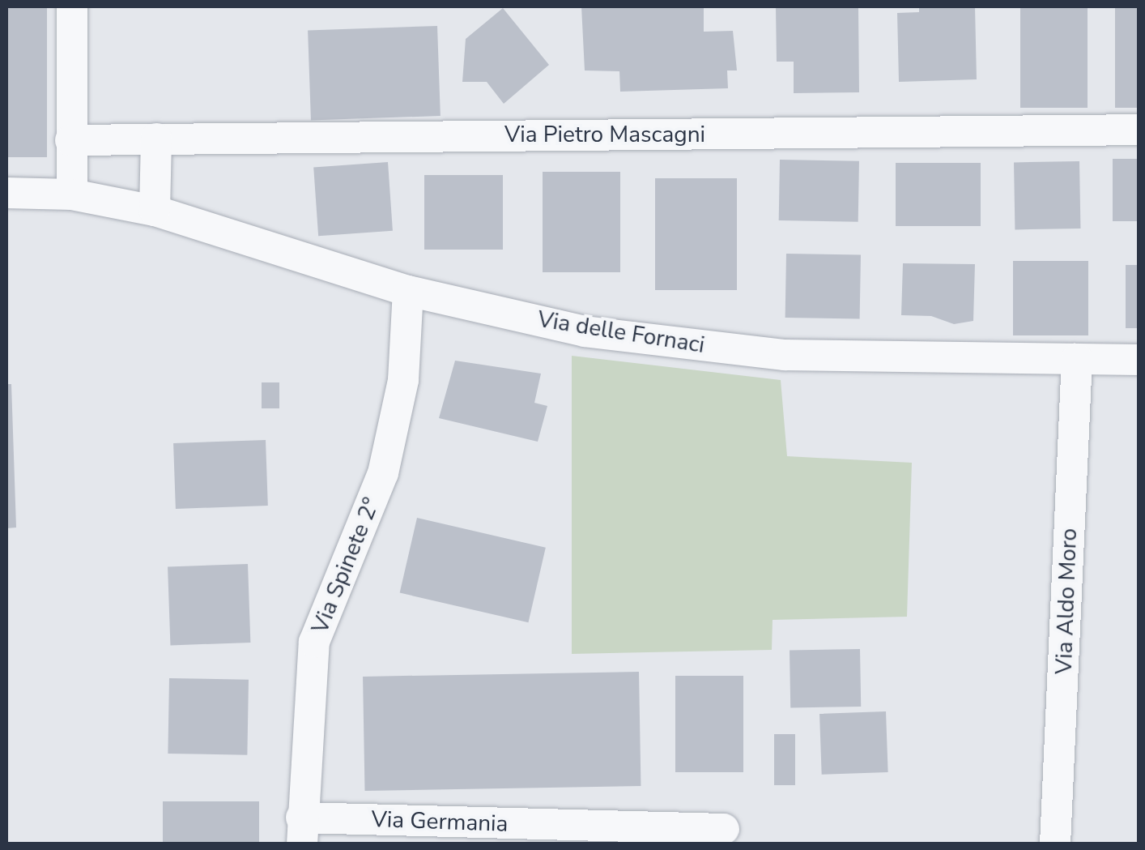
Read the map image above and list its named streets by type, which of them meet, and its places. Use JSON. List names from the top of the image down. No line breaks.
{"streets":{"street":["Via Pietro Mascagni","Via delle Fornaci","Via Spinete 2°","Via Aldo Moro","Via Germania"]},"crossings":[["Via delle Fornaci","Via Spinete 2°"],["Via delle Fornaci","Via Aldo Moro"],["Via Spinete 2°","Via Germania"]]}
